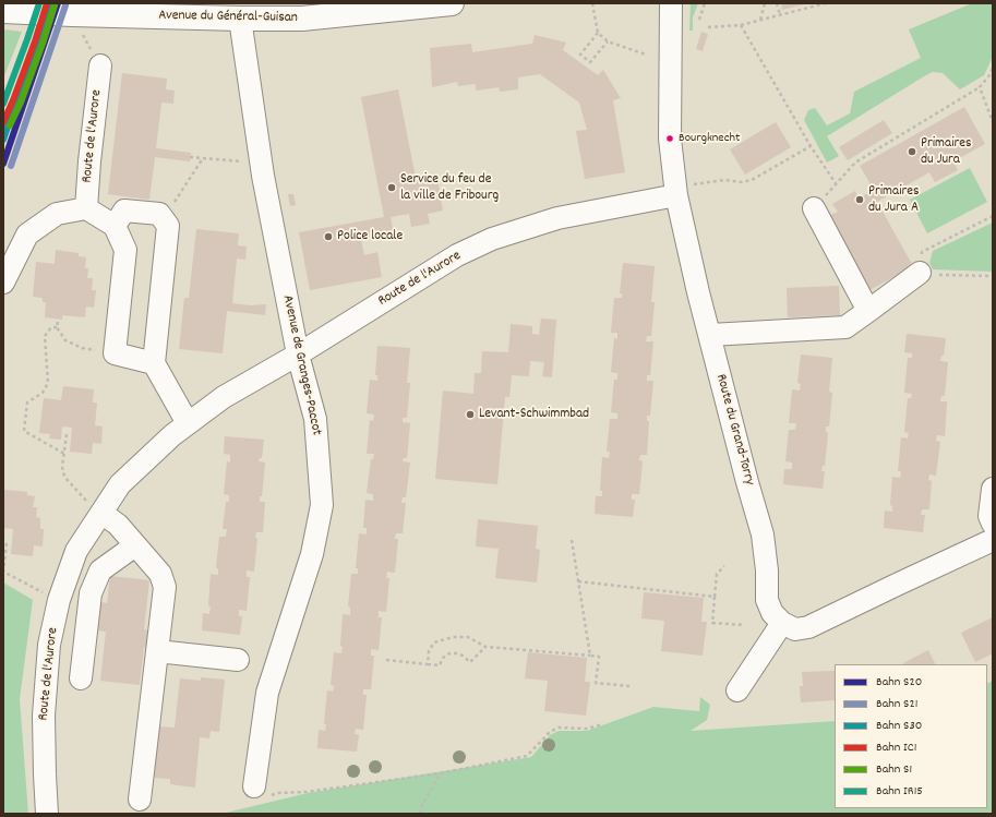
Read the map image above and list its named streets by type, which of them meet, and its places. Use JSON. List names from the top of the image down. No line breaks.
{"streets":{"main road":["Avenue du Général-Guisan"],"street":["Route de l'Aurore","Avenue de Granges-Paccot","Route du Grand-Torry"]},"crossings":[["Avenue du Général-Guisan","Avenue de Granges-Paccot"],["Route de l'Aurore","Avenue de Granges-Paccot"],["Route de l'Aurore","Route du Grand-Torry"]],"places":["Bourgknecht","Primaires du Jura","Service du feu de la ville de Fribourg","Primaires du Jura A","Police locale","Levant-Schwimmbad"],"lines":["rail line S20","rail line S30","rail line IC1","rail line IR15","rail line S21","rail line S1"],"legend":["Bahn S20","Bahn S21","Bahn S30","Bahn IC1","Bahn S1","Bahn IR15"]}
